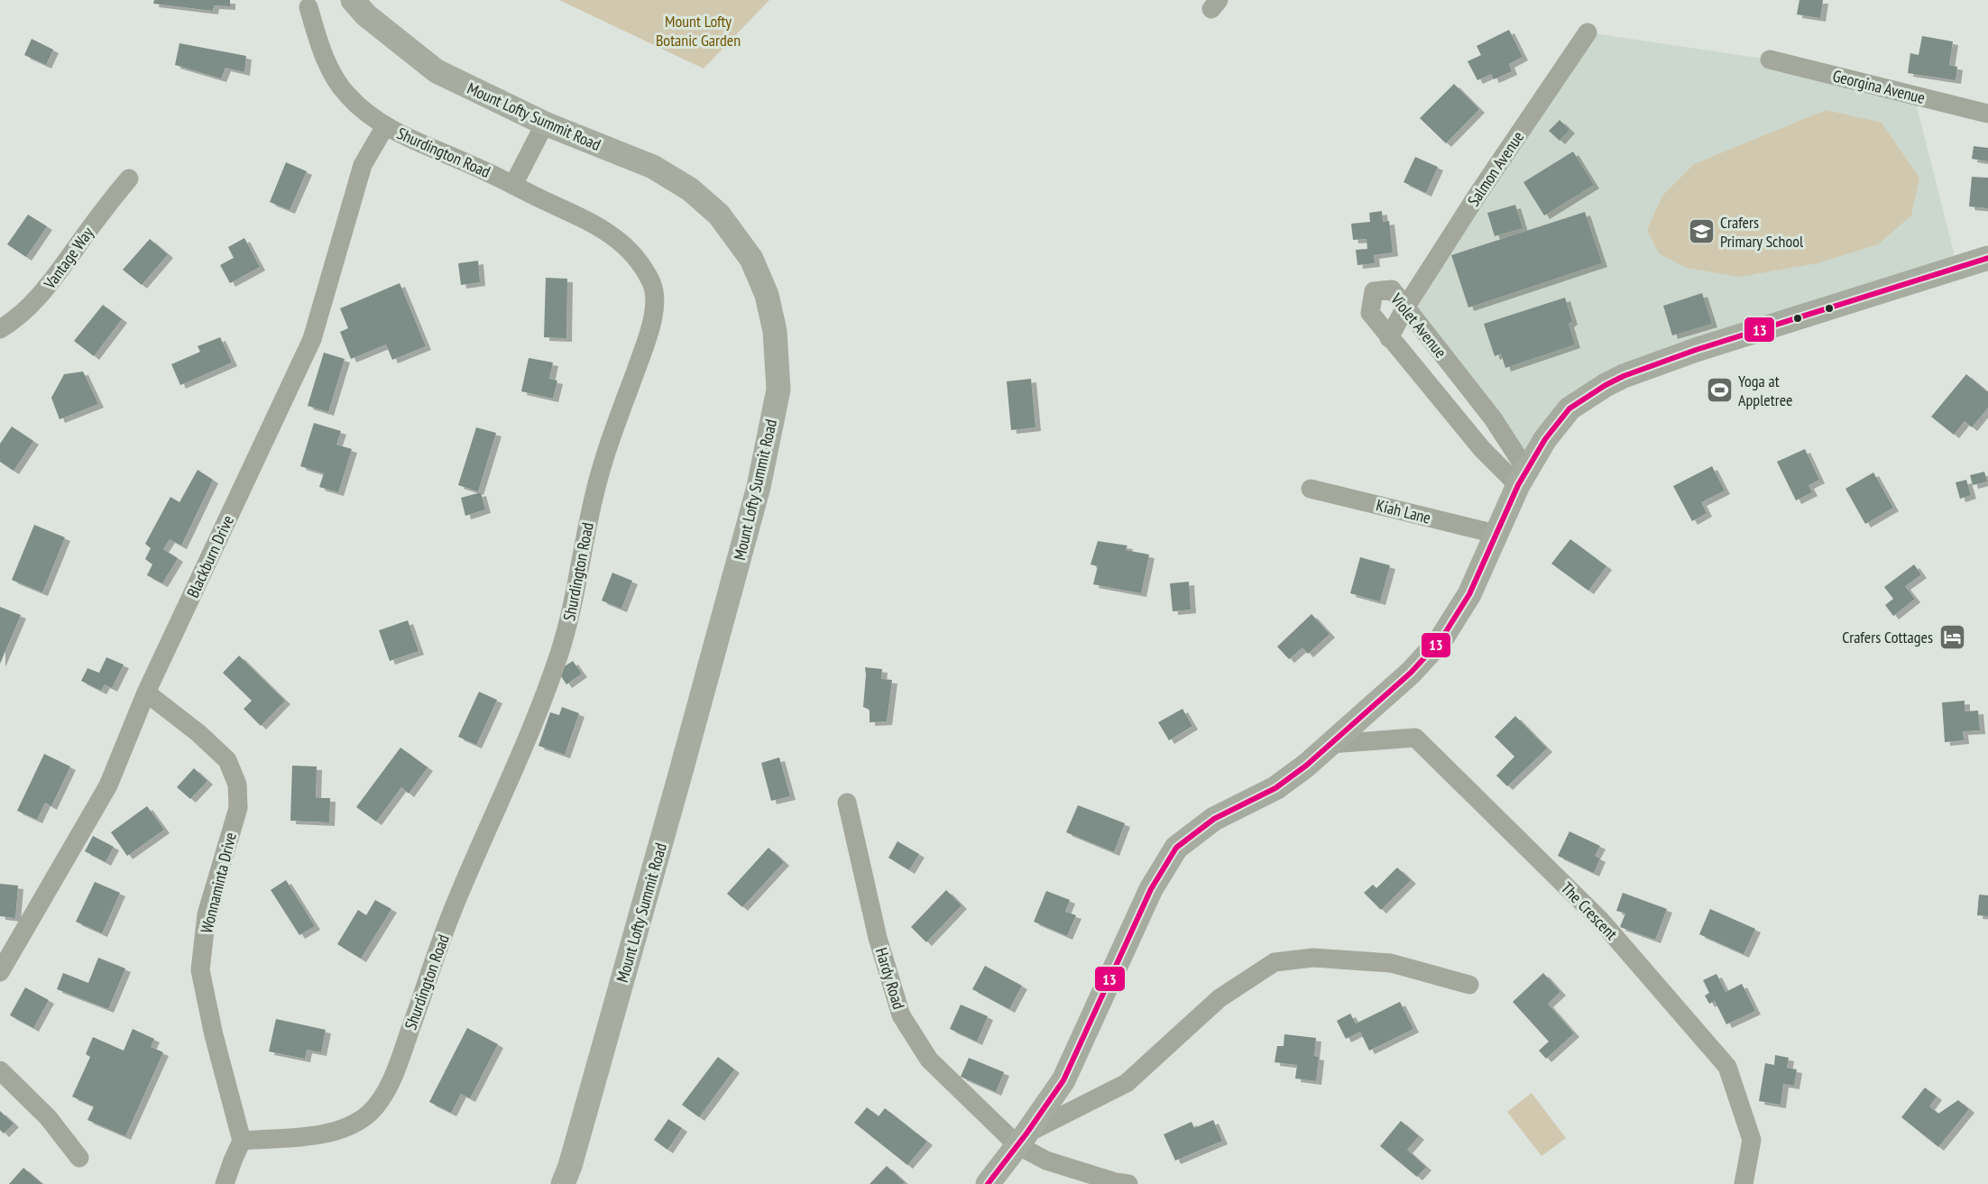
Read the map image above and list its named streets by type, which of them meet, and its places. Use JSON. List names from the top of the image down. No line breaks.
{"streets":{"main road":["Mount Lofty Summit Road"],"street":["Georgina Avenue","Shurdington Road","Salmon Avenue","Vantage Way","Violet Avenue","Kiah Lane","Blackburn Drive","Wonnaminta Drive","The Crescent","Hardy Road"]},"crossings":[["Shurdington Road","Blackburn Drive"],["Shurdington Road","Wonnaminta Drive"],["Salmon Avenue","Violet Avenue"],["Blackburn Drive","Wonnaminta Drive"]],"parks":["Mount Lofty Botanic Garden"],"places":{"school or university":["Crafers Primary School"],"sports":["Yoga at Appletree"],"hotel":["Crafers Cottages"]},"lines":["transit line 13"]}
